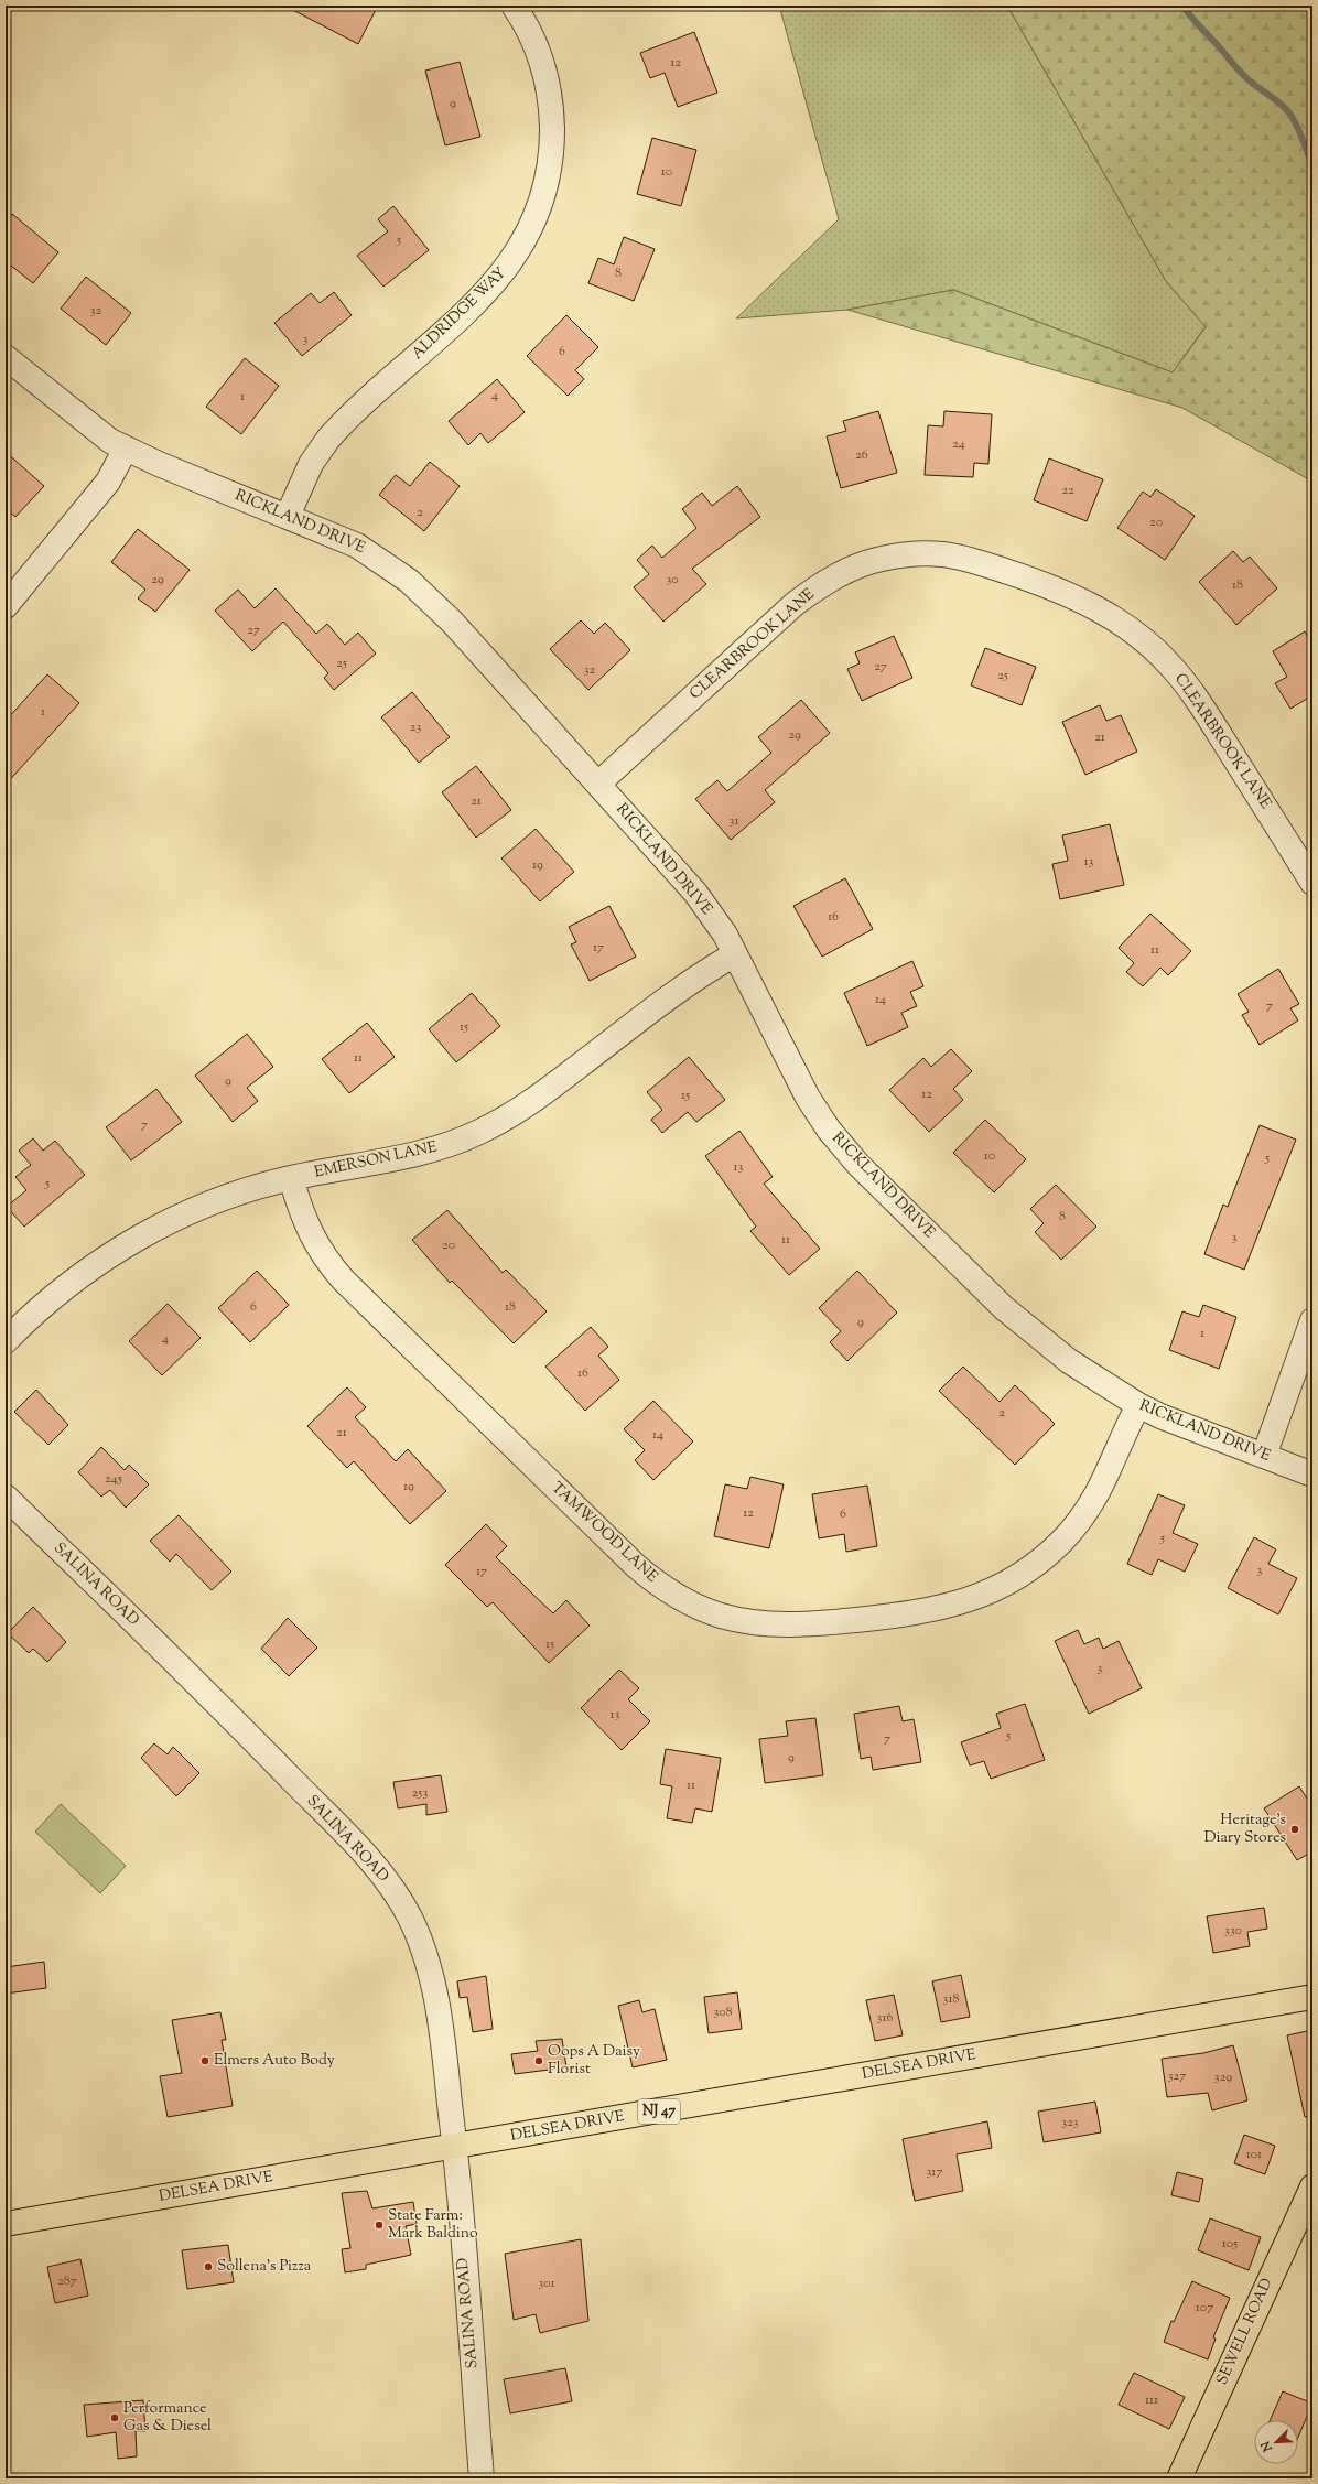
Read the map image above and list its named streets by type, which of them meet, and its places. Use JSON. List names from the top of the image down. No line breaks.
{"streets":{"main road":["DELSEA DRIVE","NJ 47","SEWELL ROAD"],"street":["ALDRIDGE WAY","RICKLAND DRIVE","CLEARBROOK LANE","EMERSON LANE","TAMWOOD LANE","SALINA ROAD"]},"crossings":[["ALDRIDGE WAY","RICKLAND DRIVE"],["RICKLAND DRIVE","CLEARBROOK LANE"],["RICKLAND DRIVE","EMERSON LANE"],["RICKLAND DRIVE","TAMWOOD LANE"],["EMERSON LANE","TAMWOOD LANE"],["SALINA ROAD","DELSEA DRIVE"]],"places":["Heritage's Diary Stores","Elmers Auto Body","Oops A Daisy Florist","State Farm: Mark Baldino","Sollena's Pizza","Performance Gas & Diesel"],"house_numbers":["12","9","10","5","8","32","3","6","4","1","24","26","22","2","20","29","30","18","27","25","27","32","25","1","23","29","21","21","31","13","19","16","17","11","14","7","15","11","9","12","15","7","10","5","13","5","8","3","11","20","6","18","9","1","4","16","2","21","14","245","19","12","6","5","3","17","15","3","13","5","7","9","11","253","330","318","308","316","327","329","323","101","317","105","287","301","107","111"],"north":"bottom left"}
